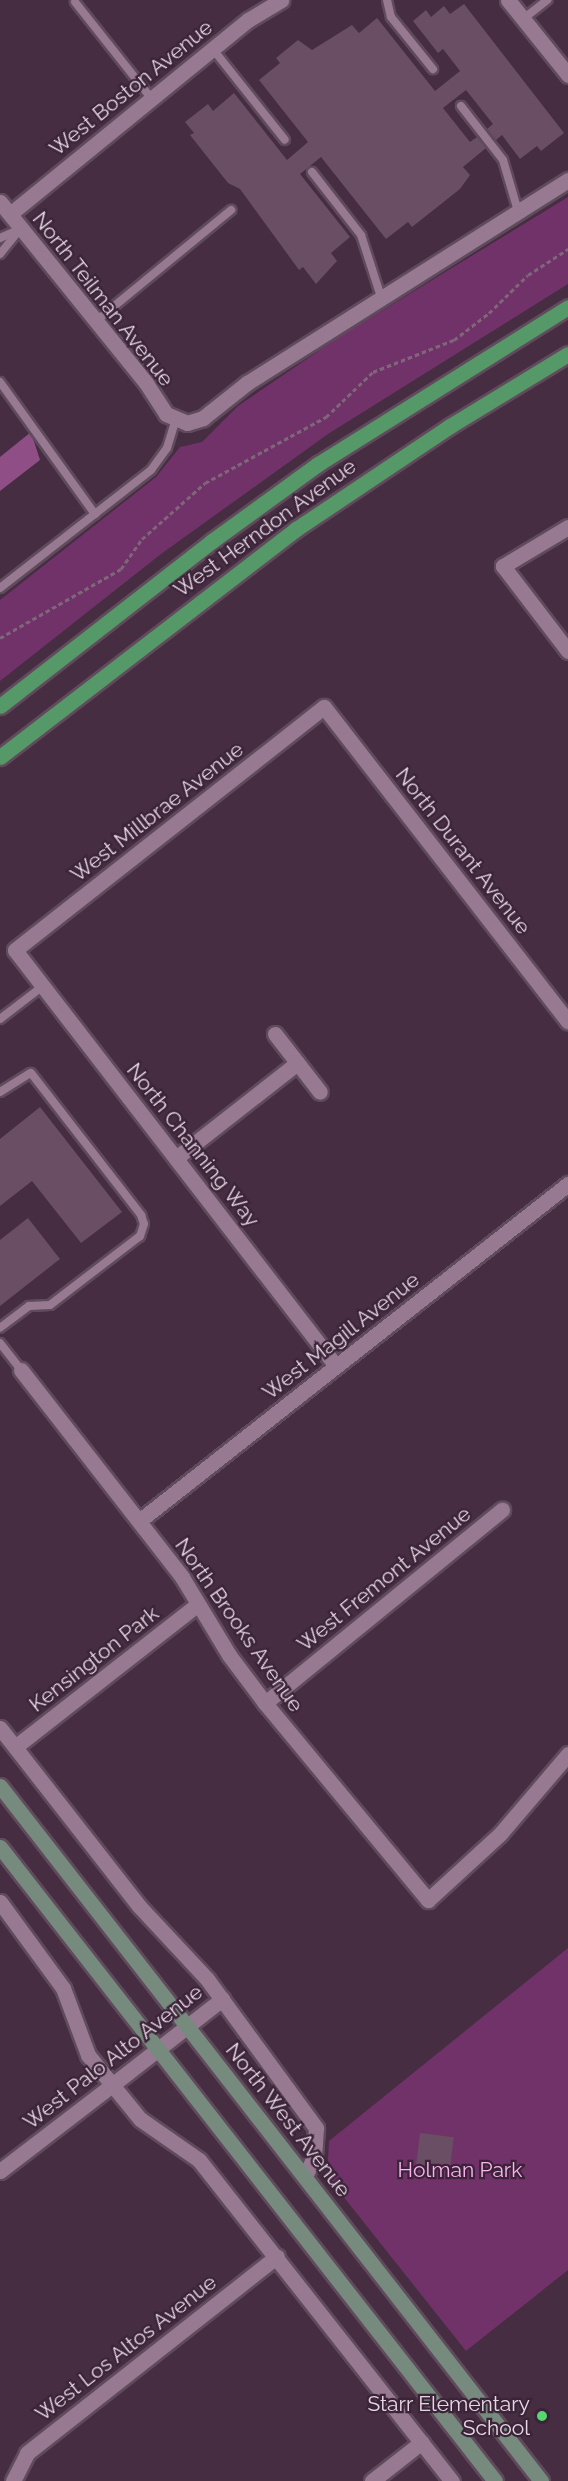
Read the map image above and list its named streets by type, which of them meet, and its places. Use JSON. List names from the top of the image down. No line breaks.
{"streets":{"main road":["West Herndon Avenue","North West Avenue"],"street":["West Boston Avenue","North Teilman Avenue","West Millbrae Avenue","North Durant Avenue","North Channing Way","West Magill Avenue","West Fremont Avenue","North Brooks Avenue","Kensington Park","West Palo Alto Avenue","West Los Altos Avenue"]},"crossings":[["West Boston Avenue","North Teilman Avenue"],["West Millbrae Avenue","North Durant Avenue"],["West Millbrae Avenue","North Channing Way"],["North Channing Way","West Magill Avenue"],["West Magill Avenue","North Brooks Avenue"],["West Fremont Avenue","North Brooks Avenue"],["North Brooks Avenue","Kensington Park"],["West Palo Alto Avenue","North West Avenue"]],"parks":["Holman Park"],"places":["Starr Elementary School"]}
